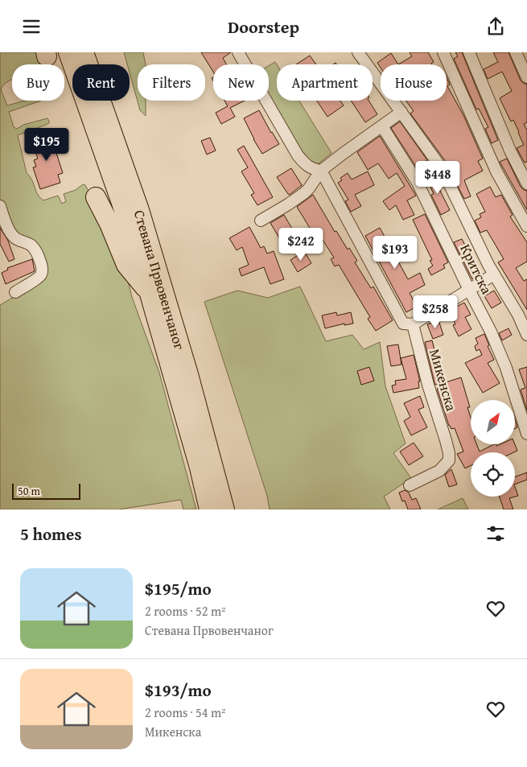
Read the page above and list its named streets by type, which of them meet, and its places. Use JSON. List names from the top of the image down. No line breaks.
{"streets":{"highway":["Стевана Првовенчаног"],"street":["Критска","Микенска"]},"scale_bar":"50 m","north":"top right","page":{"header":"Doorstep","chip":["Buy","Rent","Filters","New","Apartment","House"],"price":["$195","$448","$242","$193","$258"],"scale":"50 m","heading":"5 homes","list":[{"name":"$195/mo","note":"2 rooms · 52 m² · Стевана Првовенчаног"},{"name":"$193/mo","note":"2 rooms · 54 m² · Микенска"}]}}
